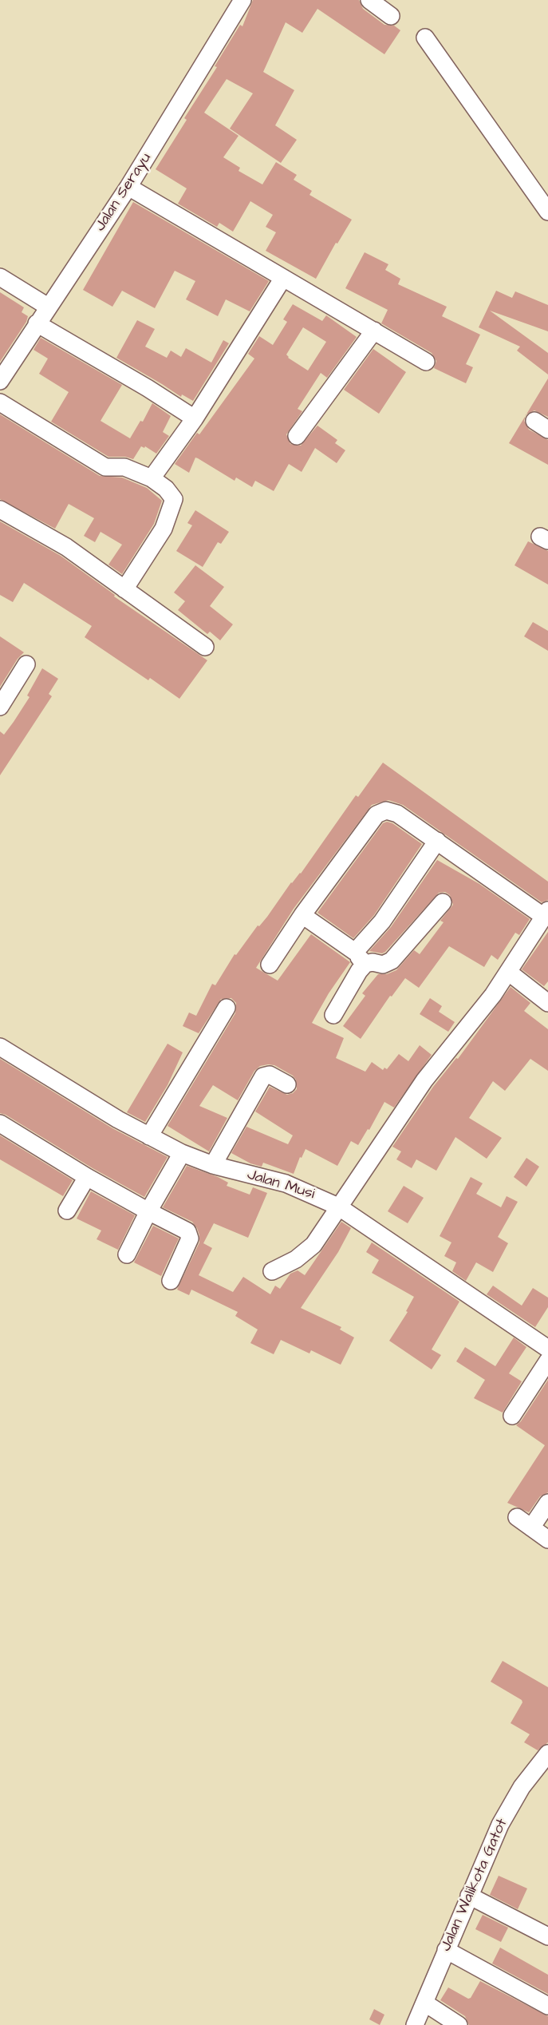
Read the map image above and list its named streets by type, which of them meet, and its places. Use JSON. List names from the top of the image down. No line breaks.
{"streets":{"street":["Jalan Serayu","Jalan Musi","Jalan Walikota Gatot"]}}
